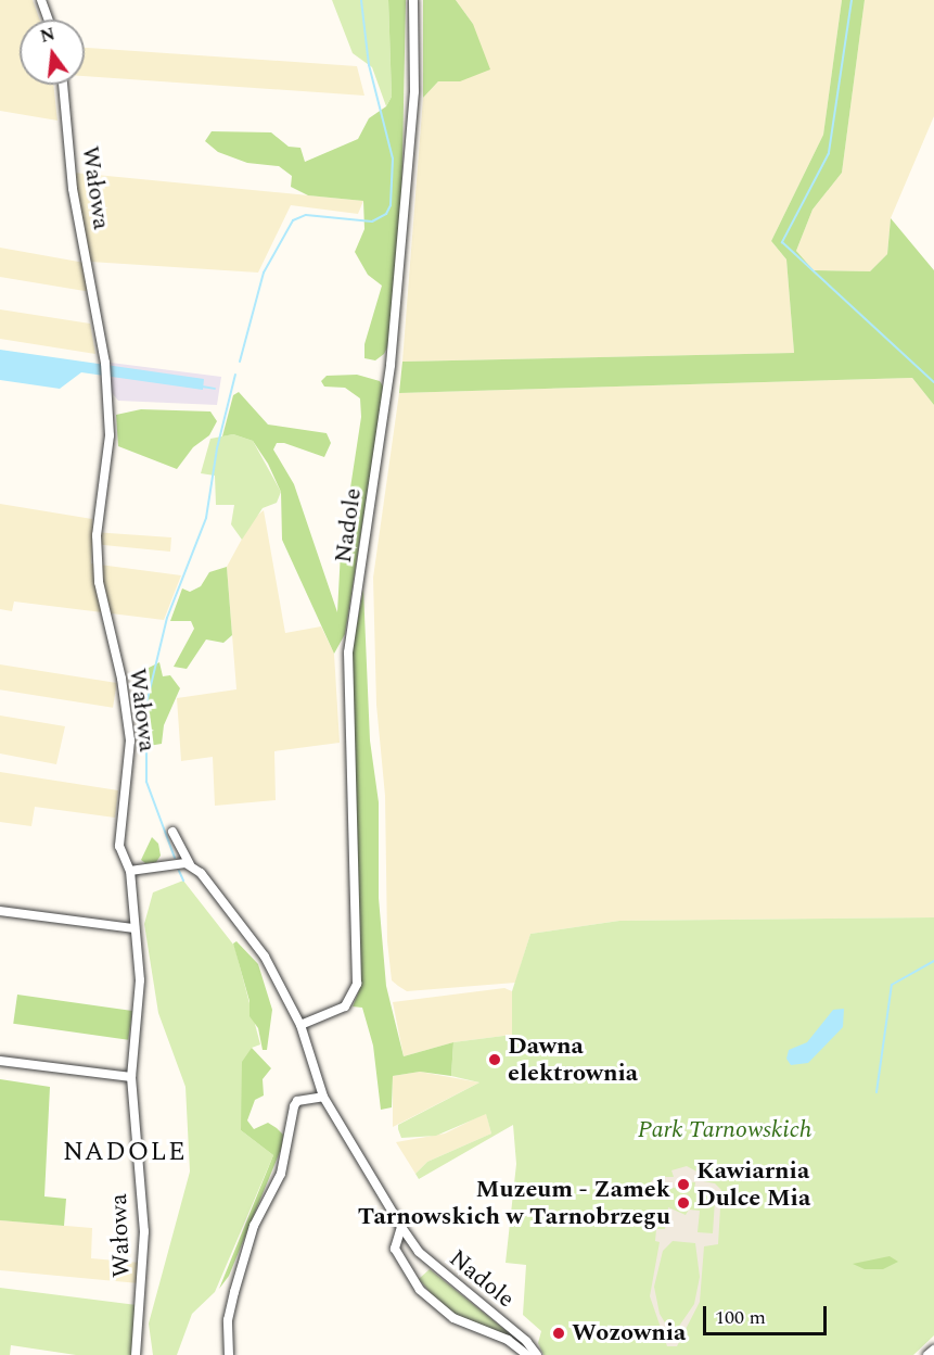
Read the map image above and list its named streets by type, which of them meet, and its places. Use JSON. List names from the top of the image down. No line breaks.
{"streets":{"street":["Wałowa","Nadole"]},"districts":["NADOLE"],"parks":["Park Tarnowskich"],"places":["Dawna elektrownia","Kawiarnia Dulce Mia","Muzeum - Zamek Tarnowskich w Tarnobrzegu","Wozownia"],"scale_bar":"100 m","north":"top"}
